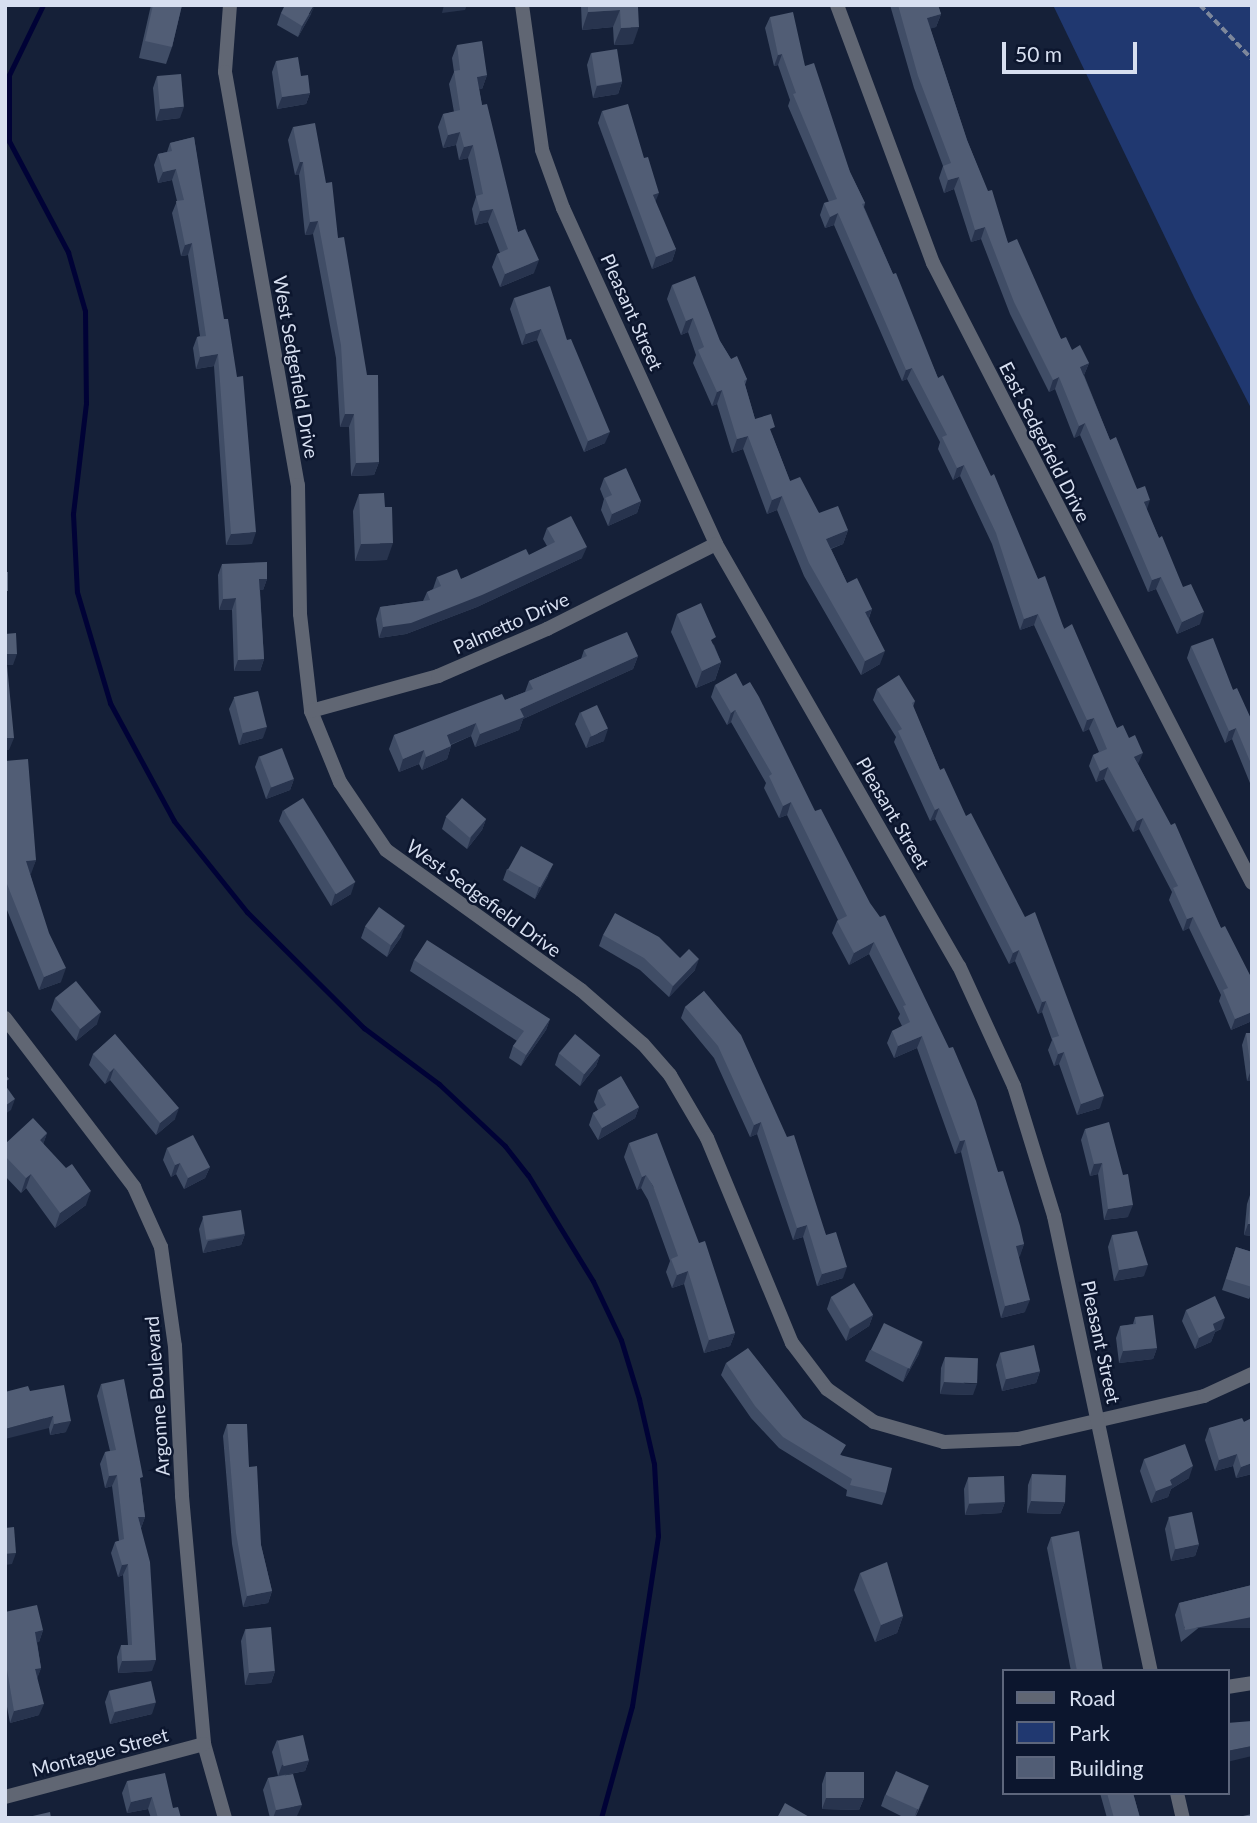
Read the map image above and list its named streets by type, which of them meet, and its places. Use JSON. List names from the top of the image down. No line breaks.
{"streets":{"street":["Pleasant Street","West Sedgefield Drive","East Sedgefield Drive","Palmetto Drive","Argonne Boulevard","Montague Street"]},"crossings":[["Pleasant Street","West Sedgefield Drive"],["Pleasant Street","Palmetto Drive"],["West Sedgefield Drive","Palmetto Drive"],["Argonne Boulevard","Montague Street"]],"legend":["Road","Park","Building"],"scale_bar":"50 m"}
